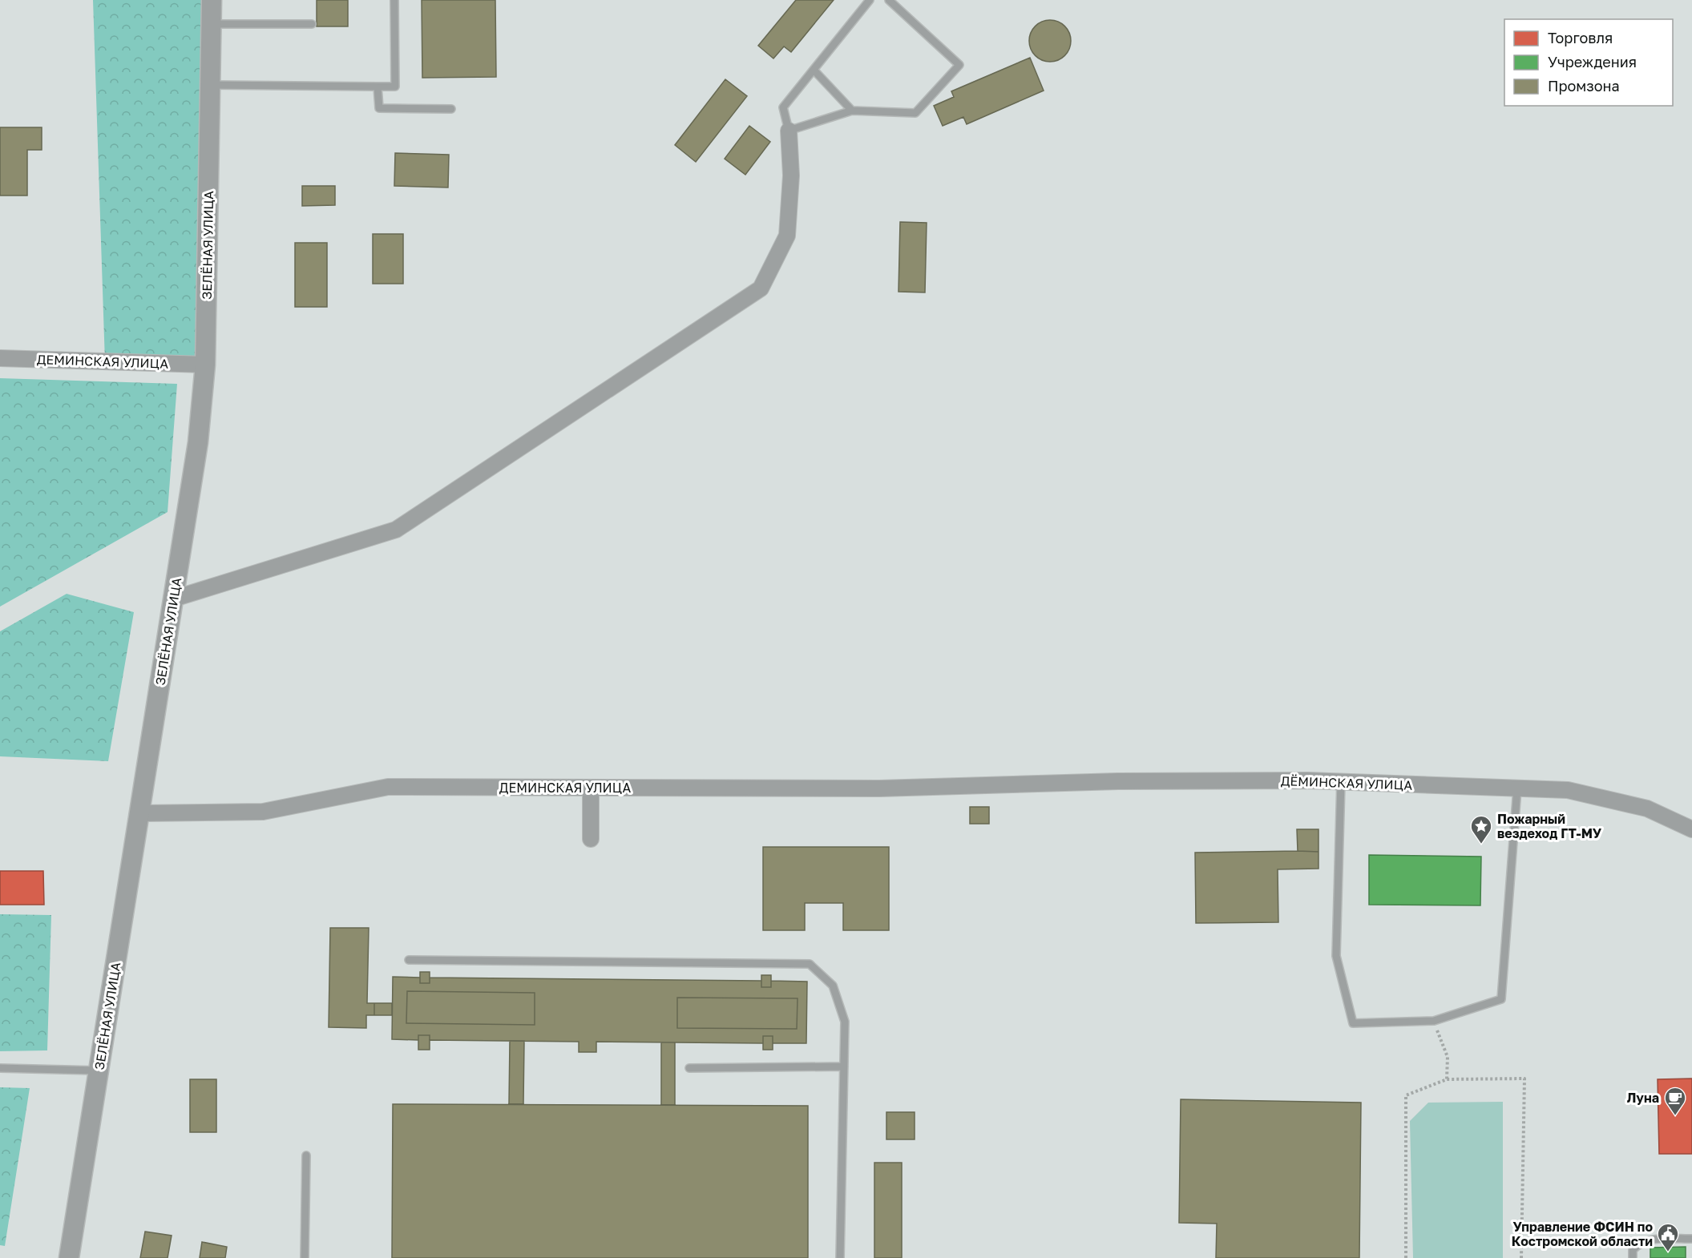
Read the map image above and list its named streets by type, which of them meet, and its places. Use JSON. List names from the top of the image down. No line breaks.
{"streets":{"street":["ЗЕЛЁНАЯ УЛИЦА","ДЕМИНСКАЯ УЛИЦА","ДЁМИНСКАЯ УЛИЦА"]},"crossings":[["ЗЕЛЁНАЯ УЛИЦА","ДЕМИНСКАЯ УЛИЦА"],["ДЕМИНСКАЯ УЛИЦА","ДЁМИНСКАЯ УЛИЦА"]],"places":{"place":["Пожарный вездеход ГТ-МУ"],"cafe":["Луна"],"public building":["Управление ФСИН по Костромской области"]},"legend":["Торговля","Учреждения","Промзона"]}
